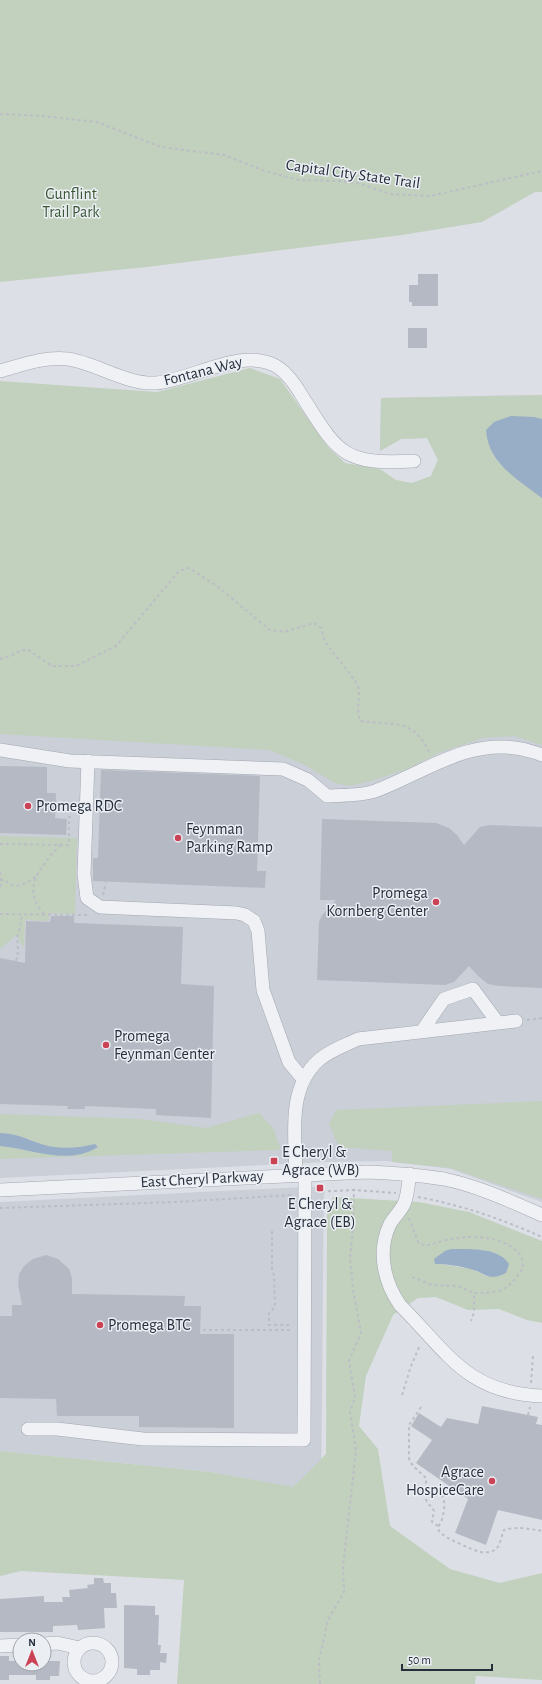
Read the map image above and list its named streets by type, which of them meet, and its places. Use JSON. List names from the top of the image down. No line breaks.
{"streets":{"street":["Fontana Way","East Cheryl Parkway"],"path":["Capital City State Trail"]},"parks":["Gunflint Trail Park"],"places":{"other":["Promega RDC","Feynman Parking Ramp","Promega Kornberg Center","Promega Feynman Center","Promega BTC","Agrace HospiceCare"],"transit":["E Cheryl & Agrace (WB)","E Cheryl & Agrace (EB)"]},"scale_bar":"50 m","north":"top"}
